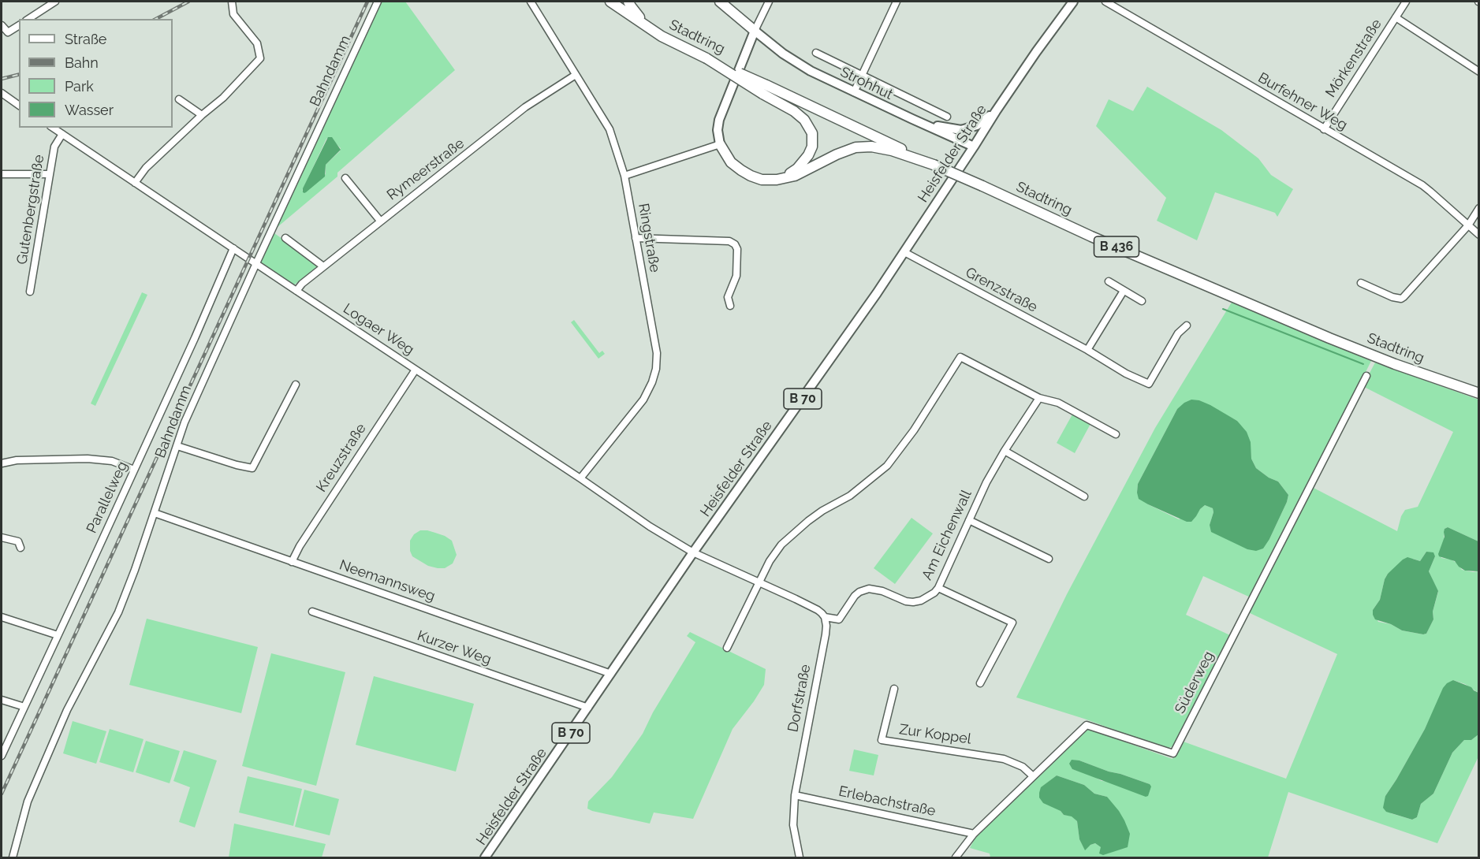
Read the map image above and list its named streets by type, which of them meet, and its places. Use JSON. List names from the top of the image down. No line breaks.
{"streets":{"highway":["Stadtring","B 436"],"main road":["Strohhut","Heisfelder Straße","B 70"],"street":["Mörkenstraße","Bahndamm","Burfehner Weg","Rymeerstraße","Gutenbergstraße","Ringstraße","Grenzstraße","Logaer Weg","Kreuzstraße","Parallelweg","Am Eichenwall","Neemannsweg","Kurzer Weg","Süderweg","Dorfstraße","Zur Koppel","Erlebachstraße"]},"crossings":[["Mörkenstraße","Burfehner Weg"],["Bahndamm","Logaer Weg"],["Bahndamm","Neemannsweg"],["Strohhut","Heisfelder Straße"],["Heisfelder Straße","Grenzstraße"],["Heisfelder Straße","Logaer Weg"],["Heisfelder Straße","Neemannsweg"],["Heisfelder Straße","Kurzer Weg"],["Rymeerstraße","Ringstraße"],["Rymeerstraße","Logaer Weg"],["Gutenbergstraße","Logaer Weg"],["Ringstraße","Logaer Weg"],["Logaer Weg","Kreuzstraße"],["Logaer Weg","Parallelweg"],["Kreuzstraße","Neemannsweg"],["Am Eichenwall","Dorfstraße"],["Süderweg","Zur Koppel"],["Süderweg","Erlebachstraße"],["Dorfstraße","Erlebachstraße"]],"legend":["Straße","Bahn","Park","Wasser"]}
